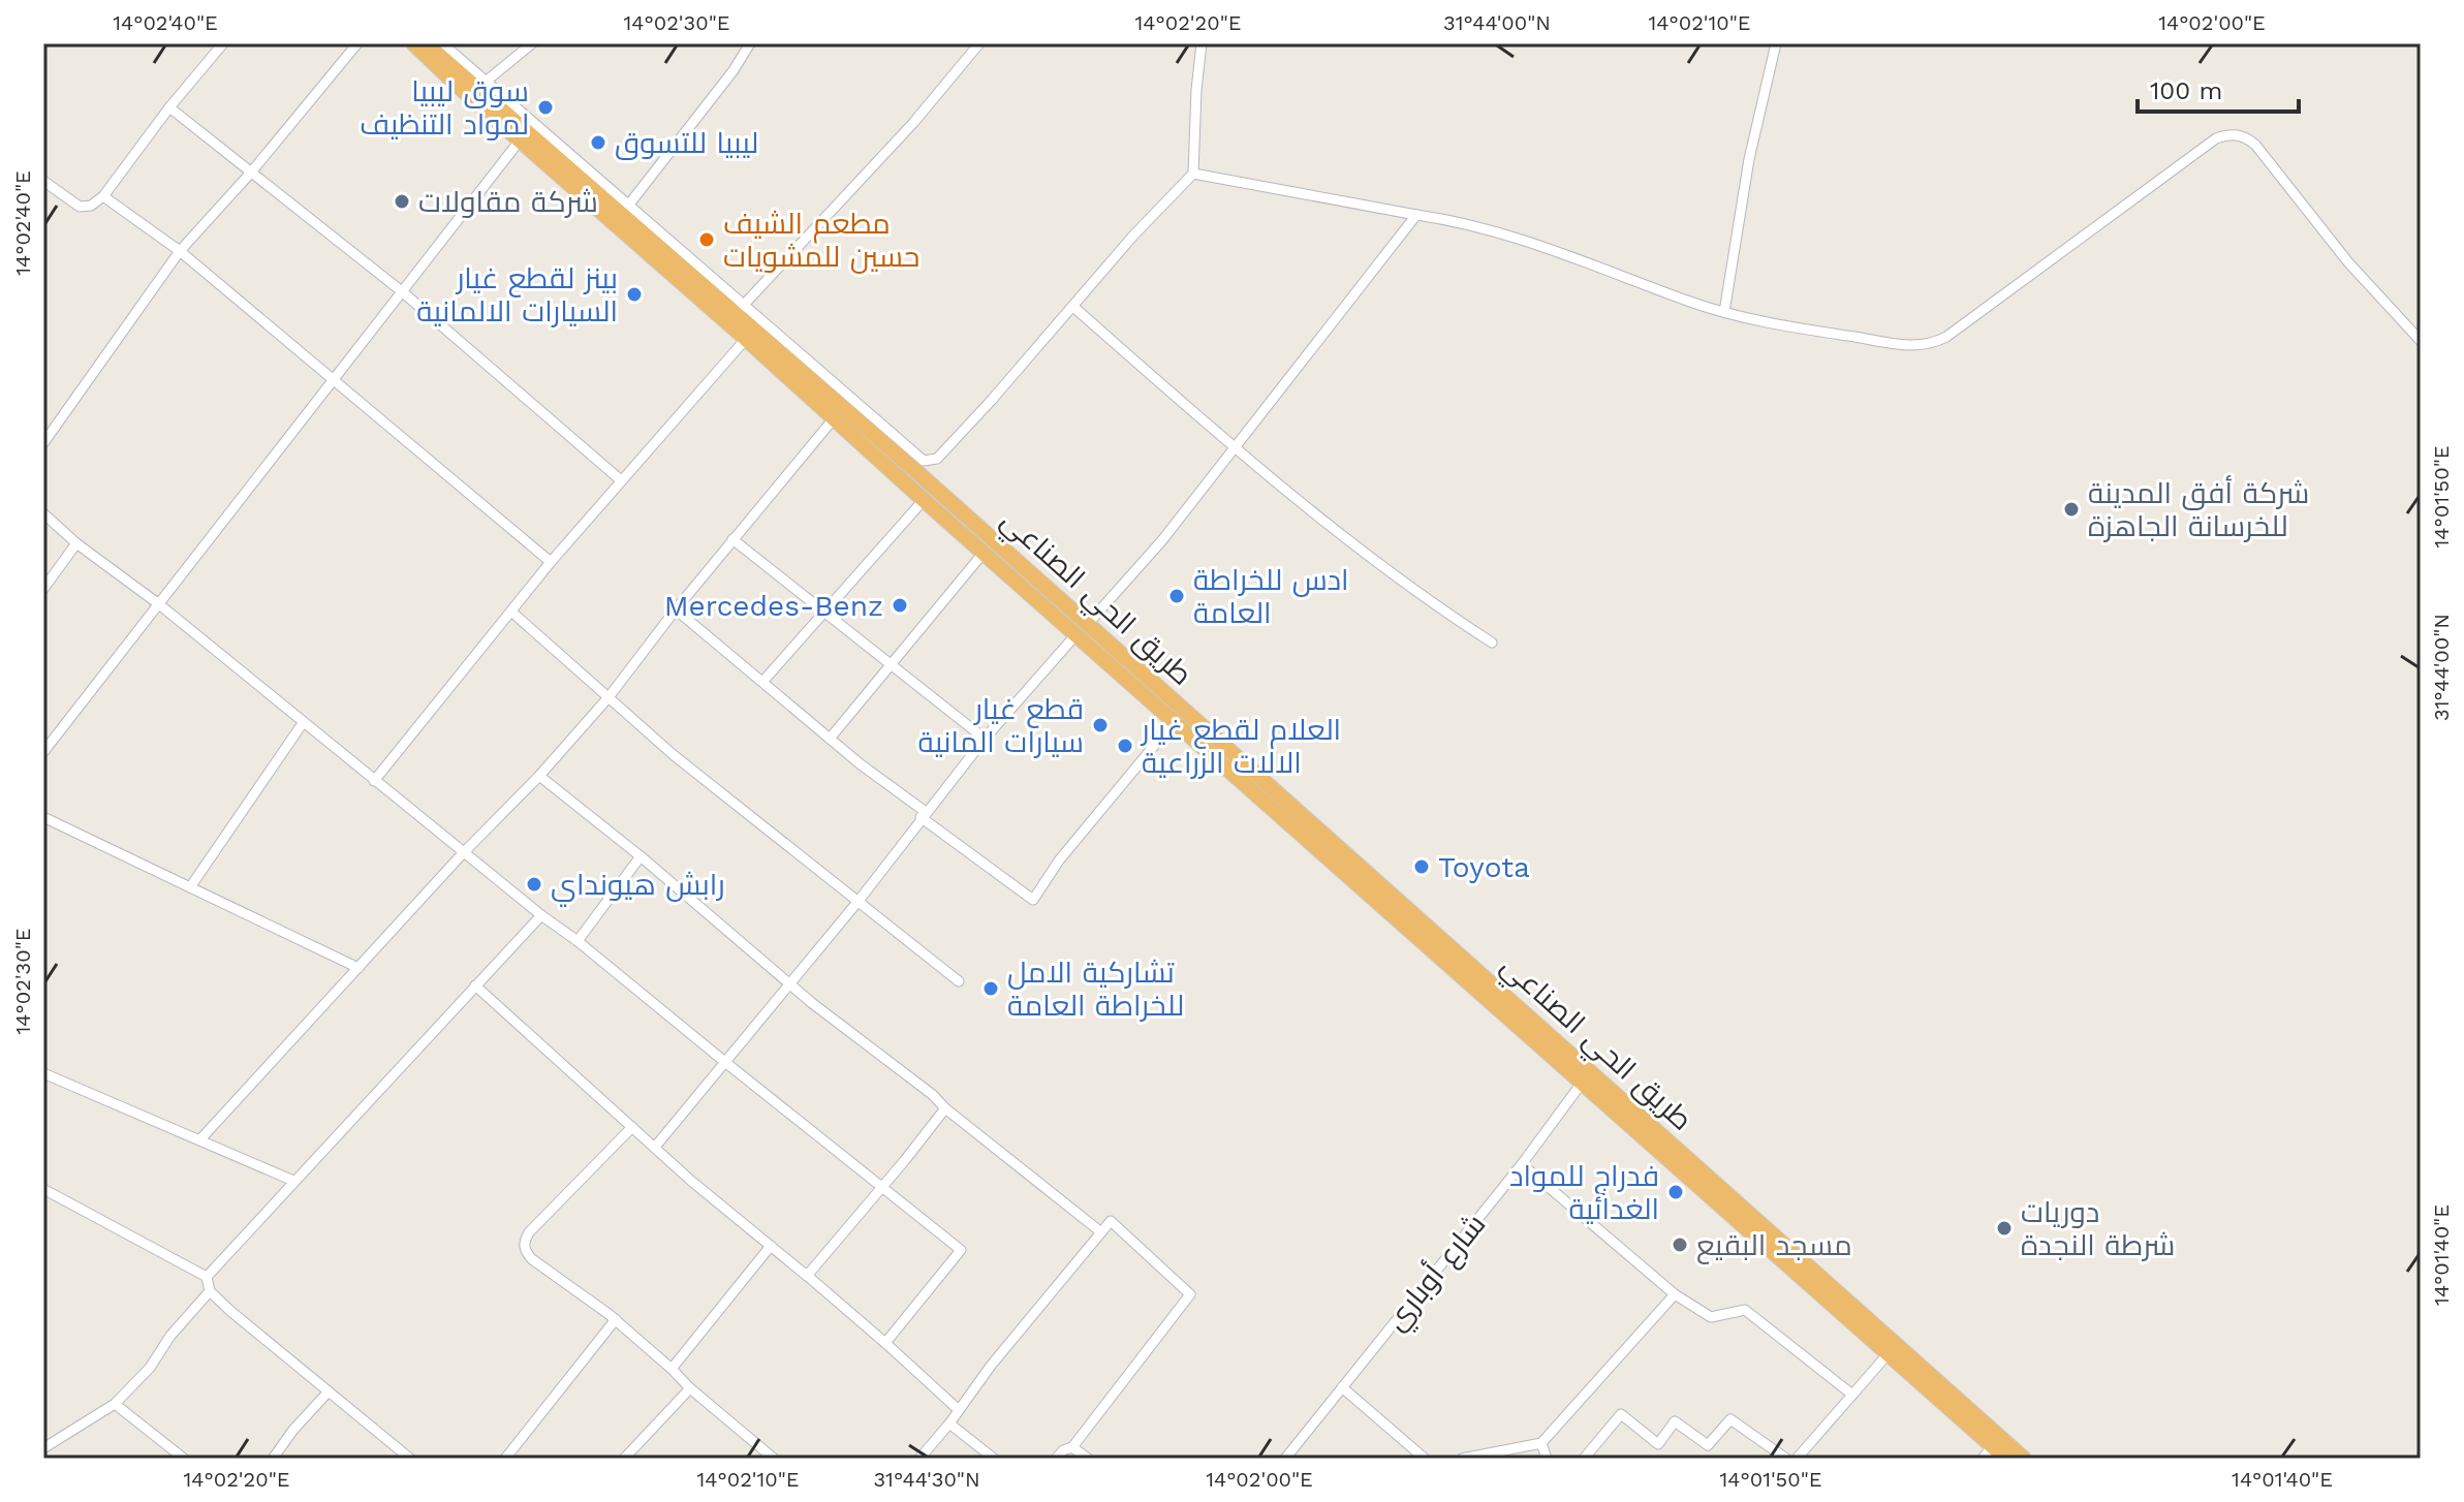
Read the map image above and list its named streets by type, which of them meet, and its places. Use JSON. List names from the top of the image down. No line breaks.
{"streets":{"highway":["طريق الحي الصناعي"],"street":["شارع أوباري"]},"places":["سوق ليبيا لمواد التنظيف","ليبيا للتسوق","شركة مقاولات","مطعم الشيف حسين للمشويات","بينز لقطع غيار السيارات الالمانية","شركة أفق المدينة للخرسانة الجاهزة","ادس للخراطة العامة","Mercedes-Benz","قطع غيار سيارات المانية","العلام لقطع غيار الالات الزراعية","Toyota","رابش هيونداي","تشاركية الامل للخراطة العامة","فدراج للمواد الغدائية","دوريات شرطة النجدة","مسجد البقيع"],"scale_bar":"100 m","coordinates":["14°02'40\"E","14°02'30\"E","14°02'20\"E","31°44'00\"N","14°02'10\"E","14°02'00\"E","14°01'50\"E","14°01'40\"E","31°44'30\"N"]}
